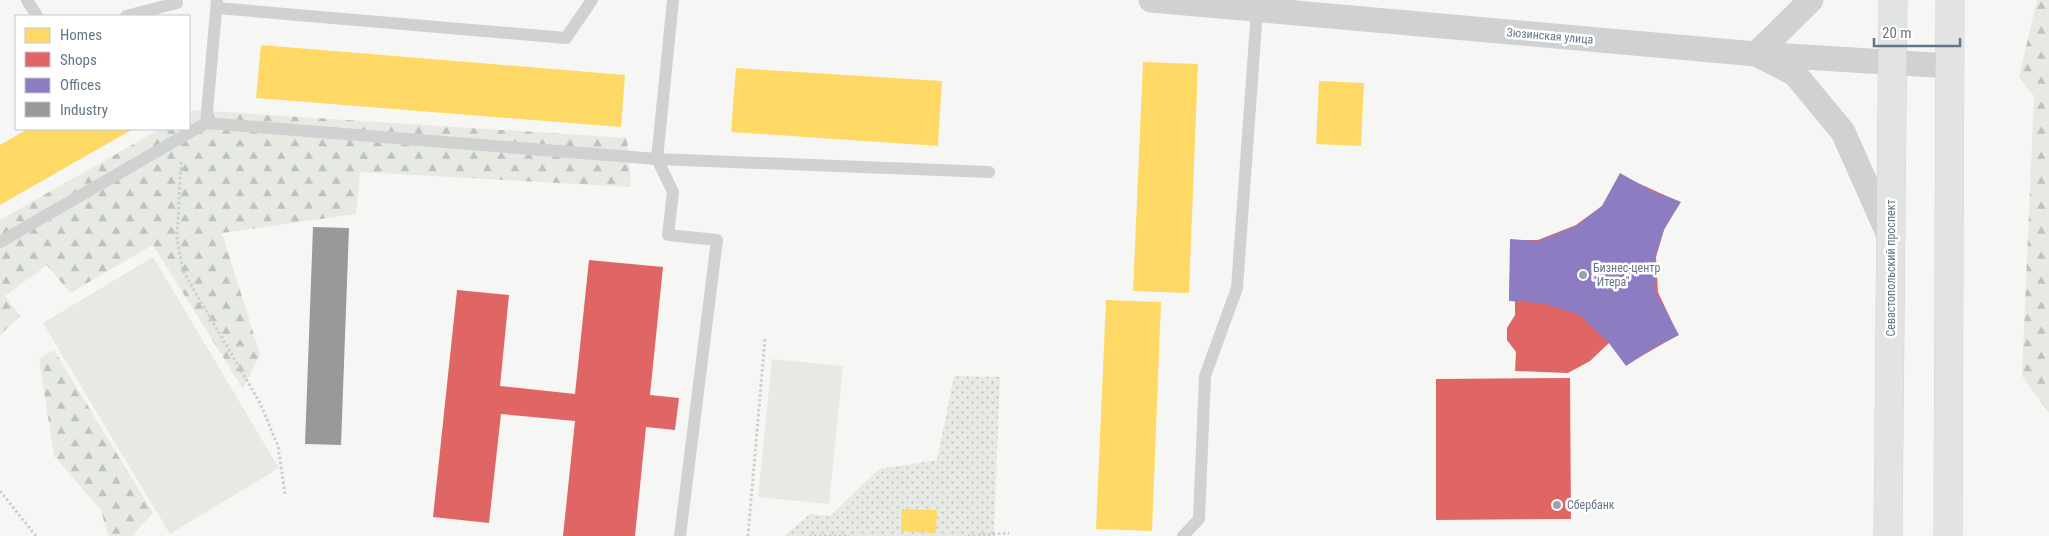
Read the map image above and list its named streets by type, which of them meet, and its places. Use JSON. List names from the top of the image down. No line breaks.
{"streets":{"main road":["Севастопольский проспект"],"street":["Зюзинская улица"]},"crossings":[["Зюзинская улица","Севастопольский проспект"]],"places":["Бизнес-центр \"Итера\"","Сбербанк"],"legend":["Homes","Shops","Offices","Industry"],"scale_bar":"20 m"}
